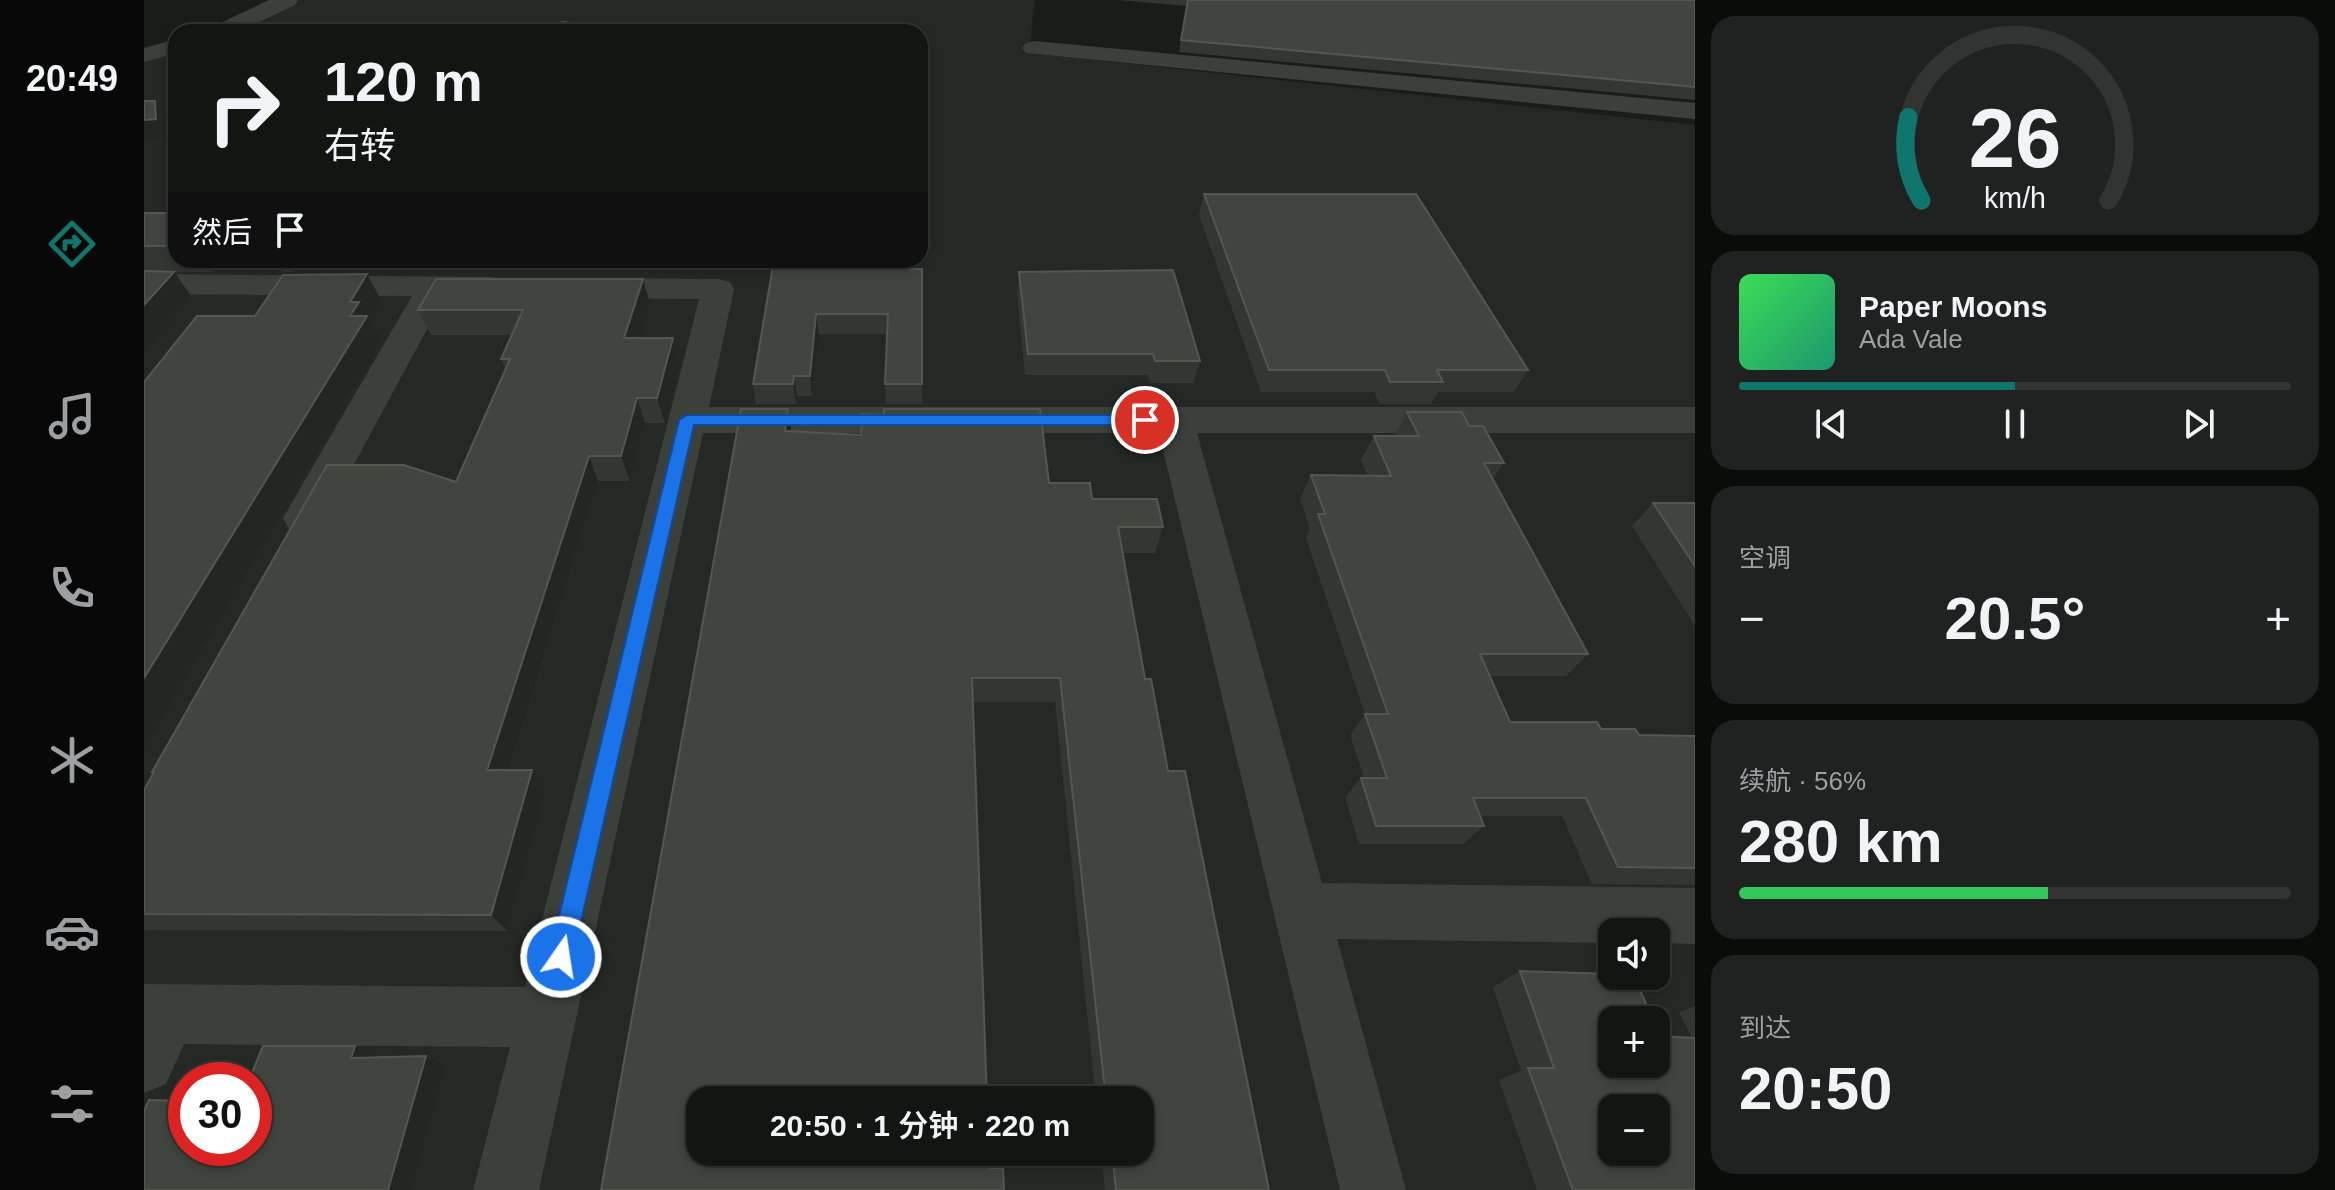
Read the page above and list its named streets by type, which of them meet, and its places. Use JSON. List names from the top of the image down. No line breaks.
{"page":{"tabs":"20:49","turn":["120 m","右转"],"then":"然后","song":["Paper Moons","Ada Vale"],"tile":["空调",["续航 · 56%","280 km"],["到达","20:50"]],"heat":["−","20.5°","+"],"map_buttons":["+","−"],"limit":"30","trip":"20:50 · 1 分钟 · 220 m","gauge":["26","km/h"]}}
